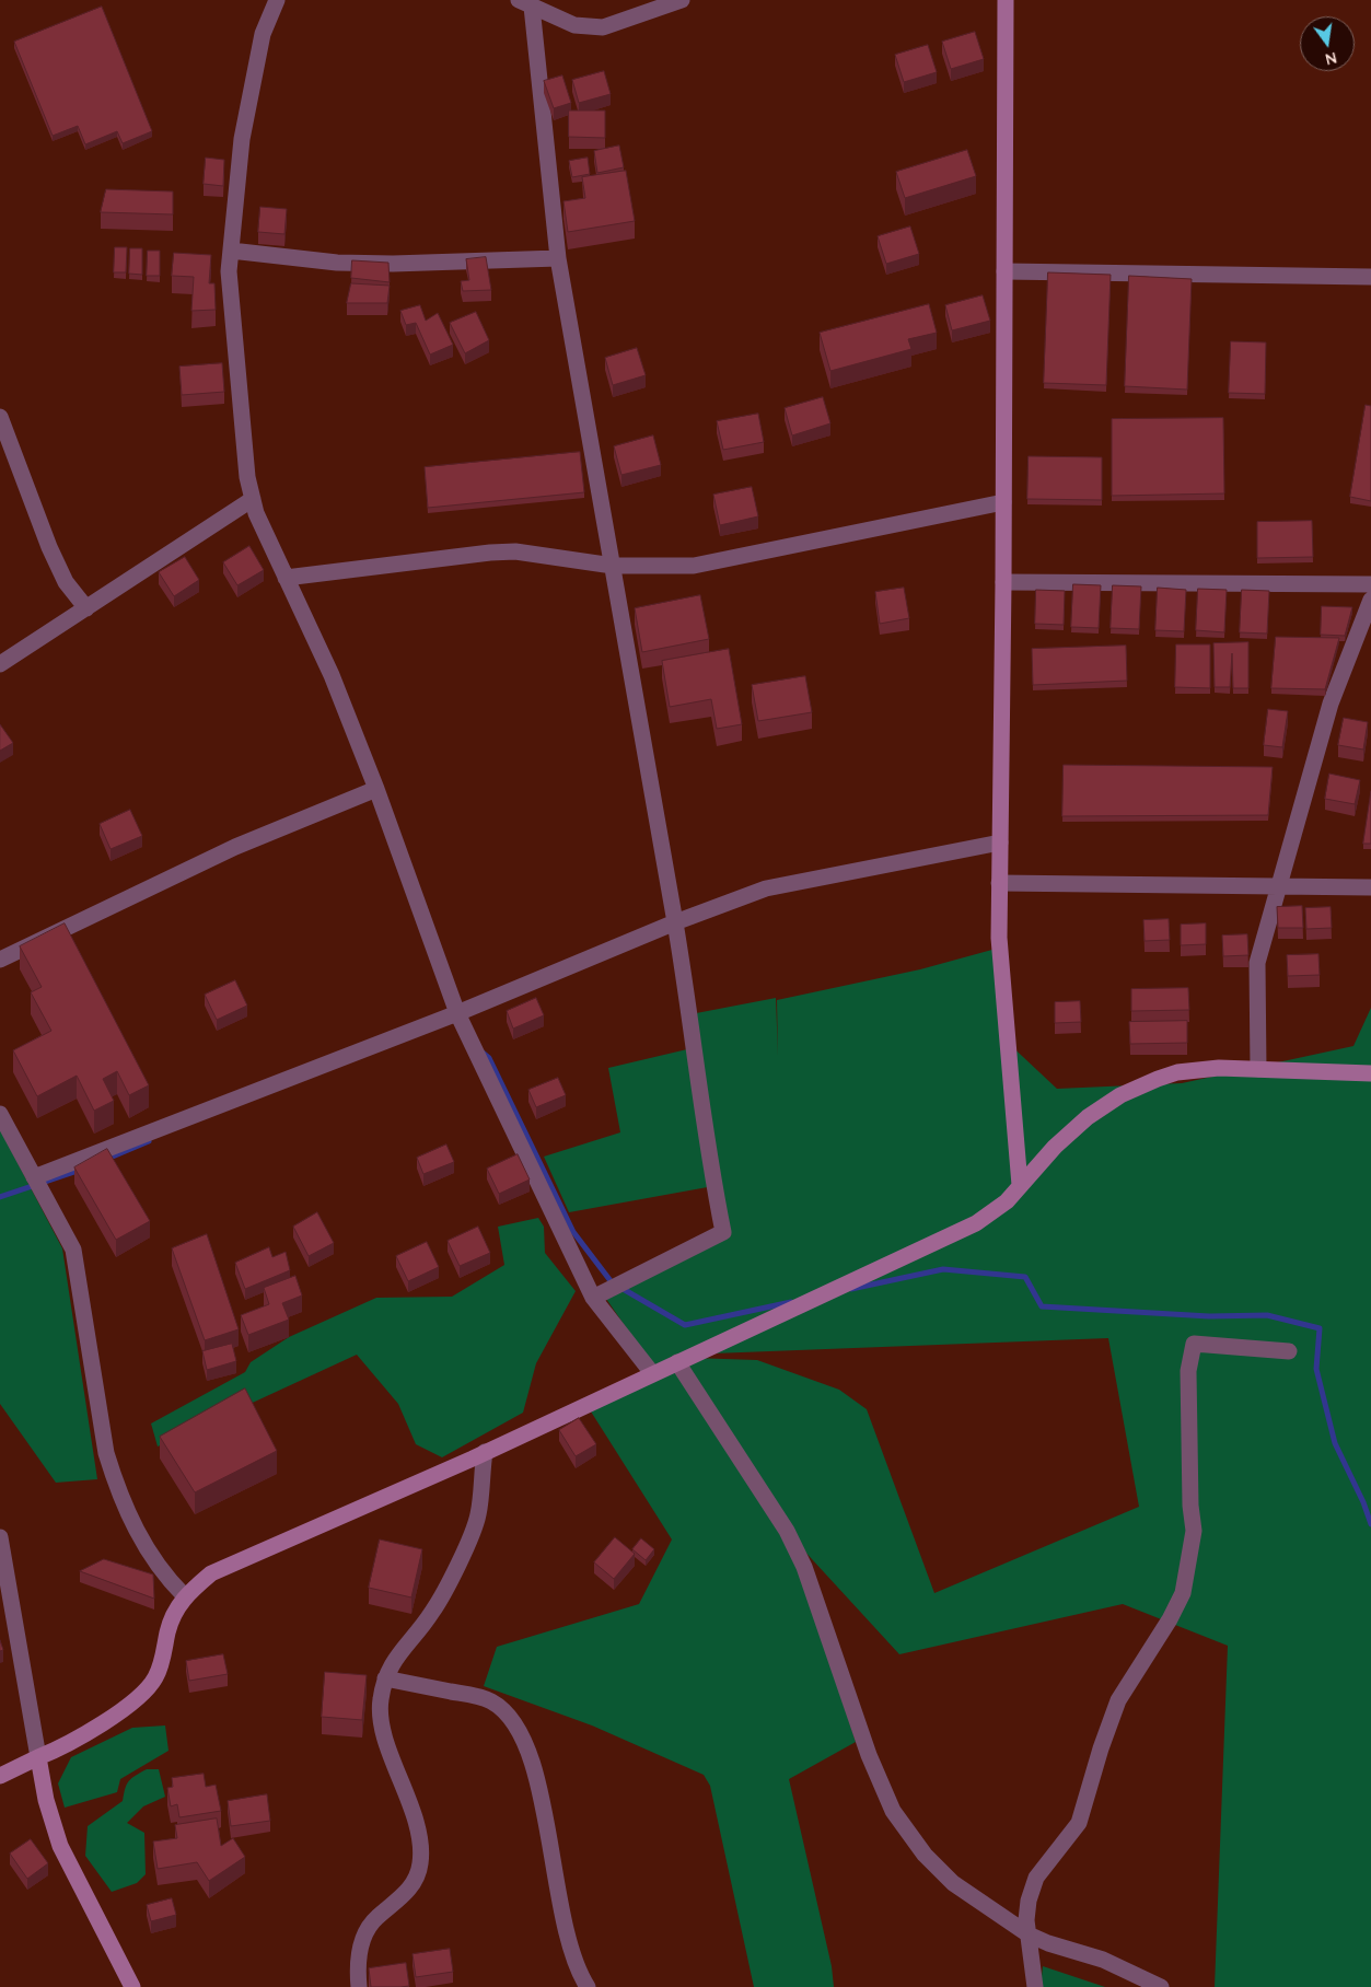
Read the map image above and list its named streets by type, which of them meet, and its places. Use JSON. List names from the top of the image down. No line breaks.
{"north":"bottom"}
